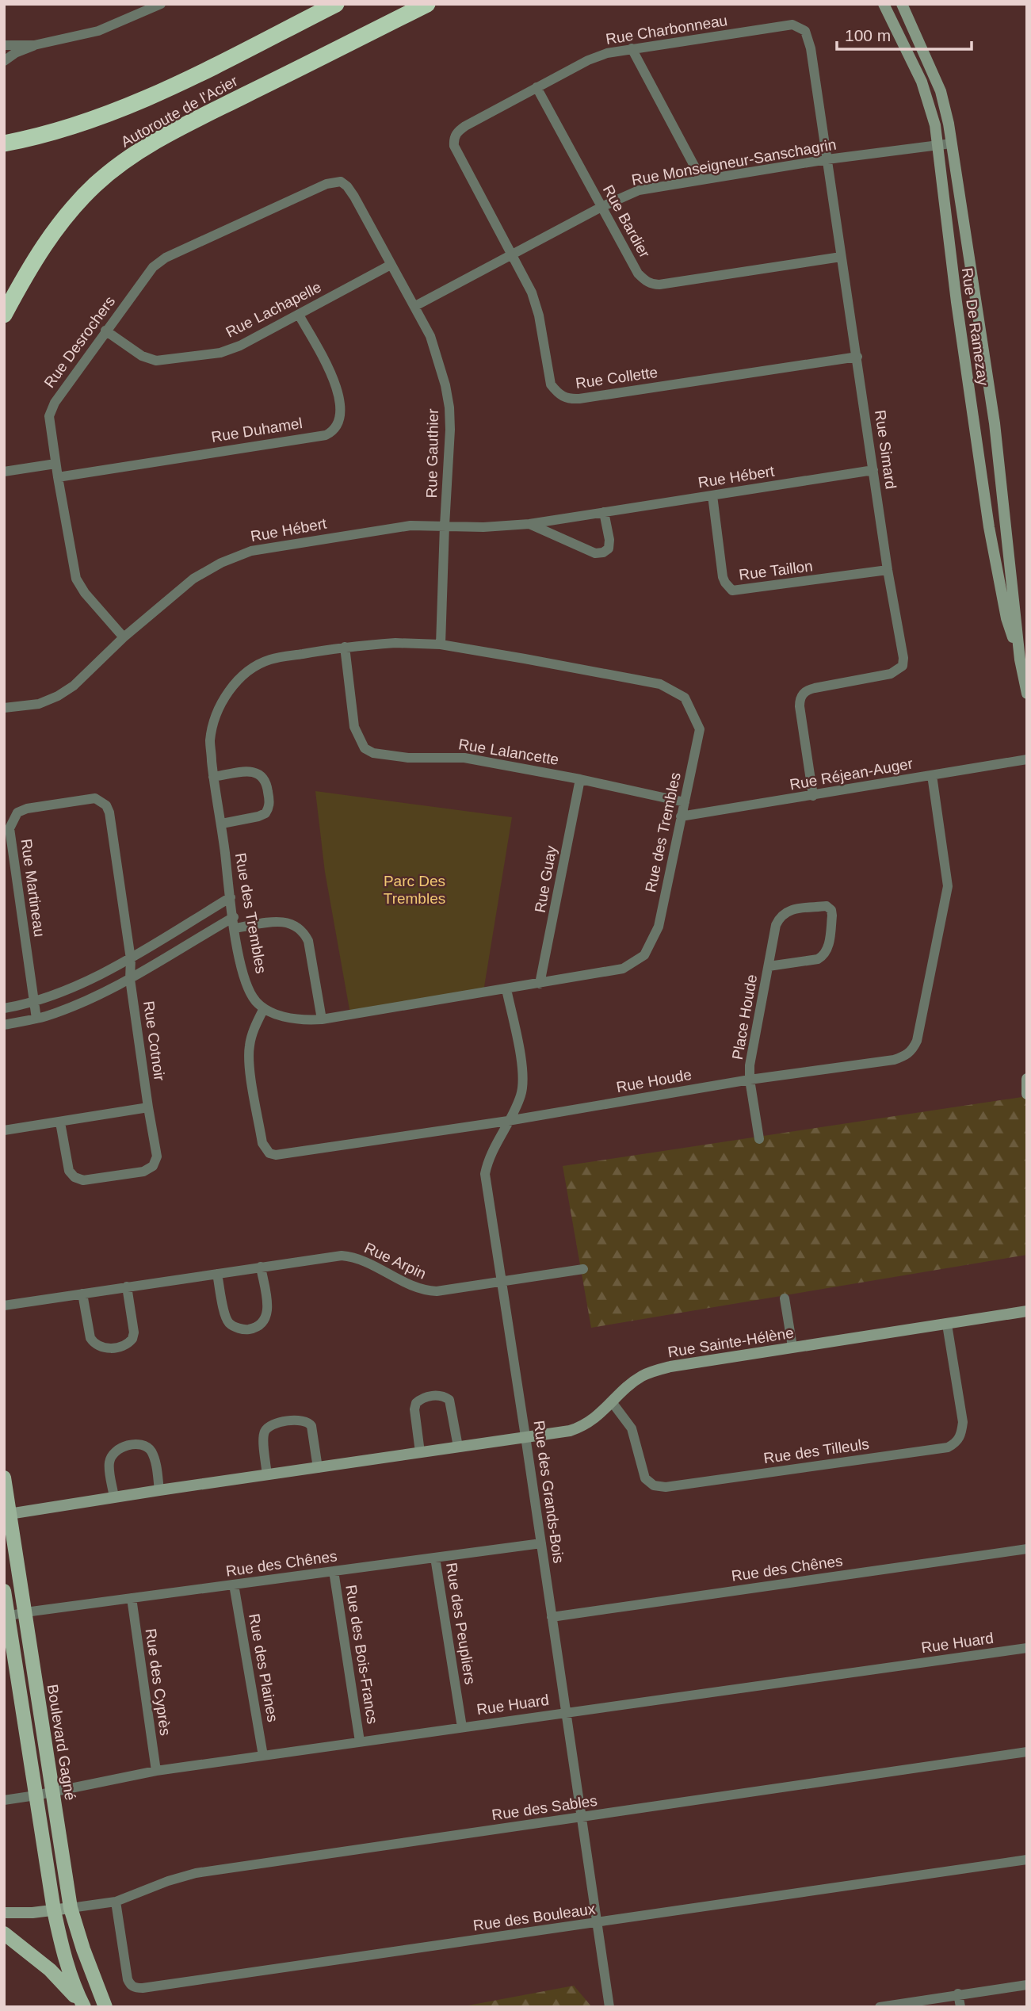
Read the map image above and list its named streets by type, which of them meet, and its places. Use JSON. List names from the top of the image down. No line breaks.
{"streets":{"highway":["Autoroute de l'Acier"],"main road":["Boulevard Gagné"],"street":["Rue Charbonneau","Rue Monseigneur-Sanschagrin","Rue Bardier","Rue Lachapelle","Rue De Ramezay","Rue Desrochers","Rue Collette","Rue Duhamel","Rue Simard","Rue Gauthier","Rue Hébert","Rue Taillon","Rue Lalancette","Rue Réjean-Auger","Rue des Trembles","Rue Guay","Rue Martineau","Place Houde","Rue Cotnoir","Rue Houde","Rue Arpin","Rue Sainte-Hélène","Rue des Tilleuls","Rue des Grands-Bois","Rue des Chênes","Rue des Peupliers","Rue Huard","Rue des Bois-Francs","Rue des Plaines","Rue des Cyprès","Rue des Sables","Rue des Bouleaux"]},"crossings":[["Rue Charbonneau","Rue Bardier"],["Rue Charbonneau","Rue Collette"],["Rue Charbonneau","Rue Simard"],["Rue Monseigneur-Sanschagrin","Rue Bardier"],["Rue Monseigneur-Sanschagrin","Rue De Ramezay"],["Rue Monseigneur-Sanschagrin","Rue Collette"],["Rue Monseigneur-Sanschagrin","Rue Simard"],["Rue Monseigneur-Sanschagrin","Rue Gauthier"],["Rue Bardier","Rue Simard"],["Rue Lachapelle","Rue Desrochers"],["Rue Lachapelle","Rue Duhamel"],["Rue Lachapelle","Rue Gauthier"],["Rue Desrochers","Rue Duhamel"],["Rue Desrochers","Rue Gauthier"],["Rue Desrochers","Rue Hébert"],["Rue Collette","Rue Simard"],["Rue Simard","Rue Hébert"],["Rue Simard","Rue Taillon"],["Rue Simard","Rue Réjean-Auger"],["Rue Gauthier","Rue Hébert"],["Rue Gauthier","Rue des Trembles"],["Rue Hébert","Rue Taillon"],["Rue Lalancette","Rue des Trembles"],["Rue Lalancette","Rue Guay"],["Rue Réjean-Auger","Rue des Trembles"],["Rue Réjean-Auger","Rue Houde"],["Rue des Trembles","Rue Guay"],["Rue des Trembles","Rue Houde"],["Rue des Trembles","Rue des Grands-Bois"],["Rue Martineau","Rue Cotnoir"],["Place Houde","Rue Houde"],["Rue Houde","Rue des Grands-Bois"],["Rue Arpin","Rue des Grands-Bois"],["Rue Sainte-Hélène","Rue des Tilleuls"],["Rue Sainte-Hélène","Rue des Grands-Bois"],["Rue Sainte-Hélène","Boulevard Gagné"],["Rue des Grands-Bois","Rue des Chênes"],["Rue des Grands-Bois","Rue Huard"],["Rue des Grands-Bois","Rue des Sables"],["Rue des Grands-Bois","Rue des Bouleaux"],["Rue des Chênes","Rue des Peupliers"],["Rue des Chênes","Rue des Bois-Francs"],["Rue des Chênes","Rue des Plaines"],["Rue des Chênes","Rue des Cyprès"],["Rue des Chênes","Boulevard Gagné"],["Rue des Peupliers","Rue Huard"],["Rue Huard","Rue des Bois-Francs"],["Rue Huard","Rue des Plaines"],["Rue Huard","Rue des Cyprès"],["Rue Huard","Boulevard Gagné"],["Boulevard Gagné","Rue des Sables"],["Rue des Sables","Rue des Bouleaux"]],"parks":["Parc Des Trembles"],"scale_bar":"100 m"}
